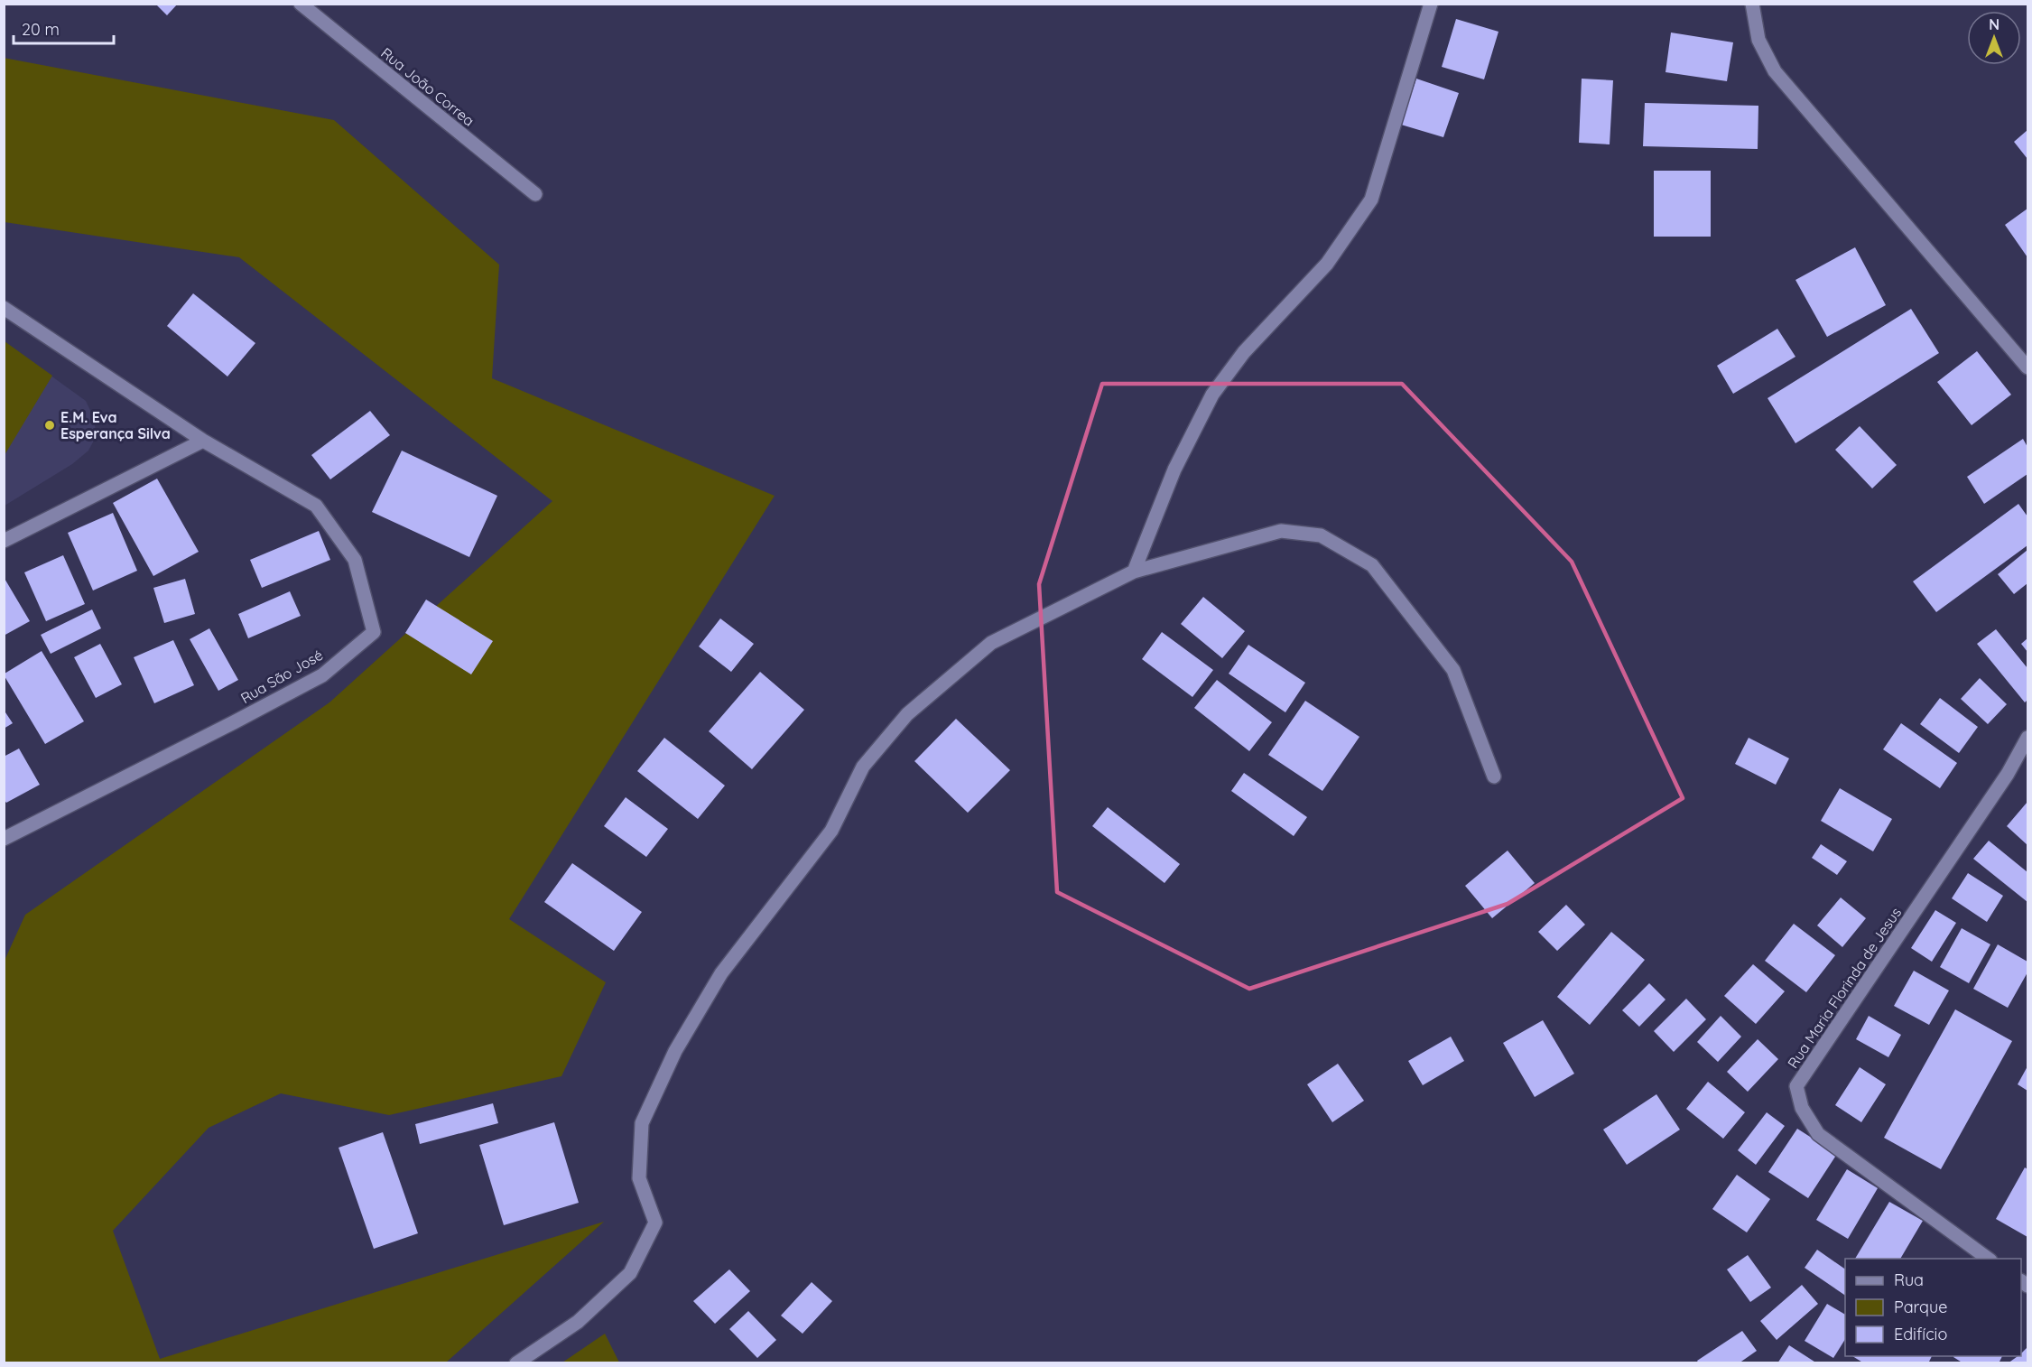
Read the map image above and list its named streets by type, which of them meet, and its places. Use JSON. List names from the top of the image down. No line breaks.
{"streets":{"street":["Rua João Correa","Rua São José","Rua Maria Florinda de Jesus"]},"places":["E.M. Eva Esperança Silva"],"legend":["Rua","Parque","Edifício"],"scale_bar":"20 m","north":"top"}
